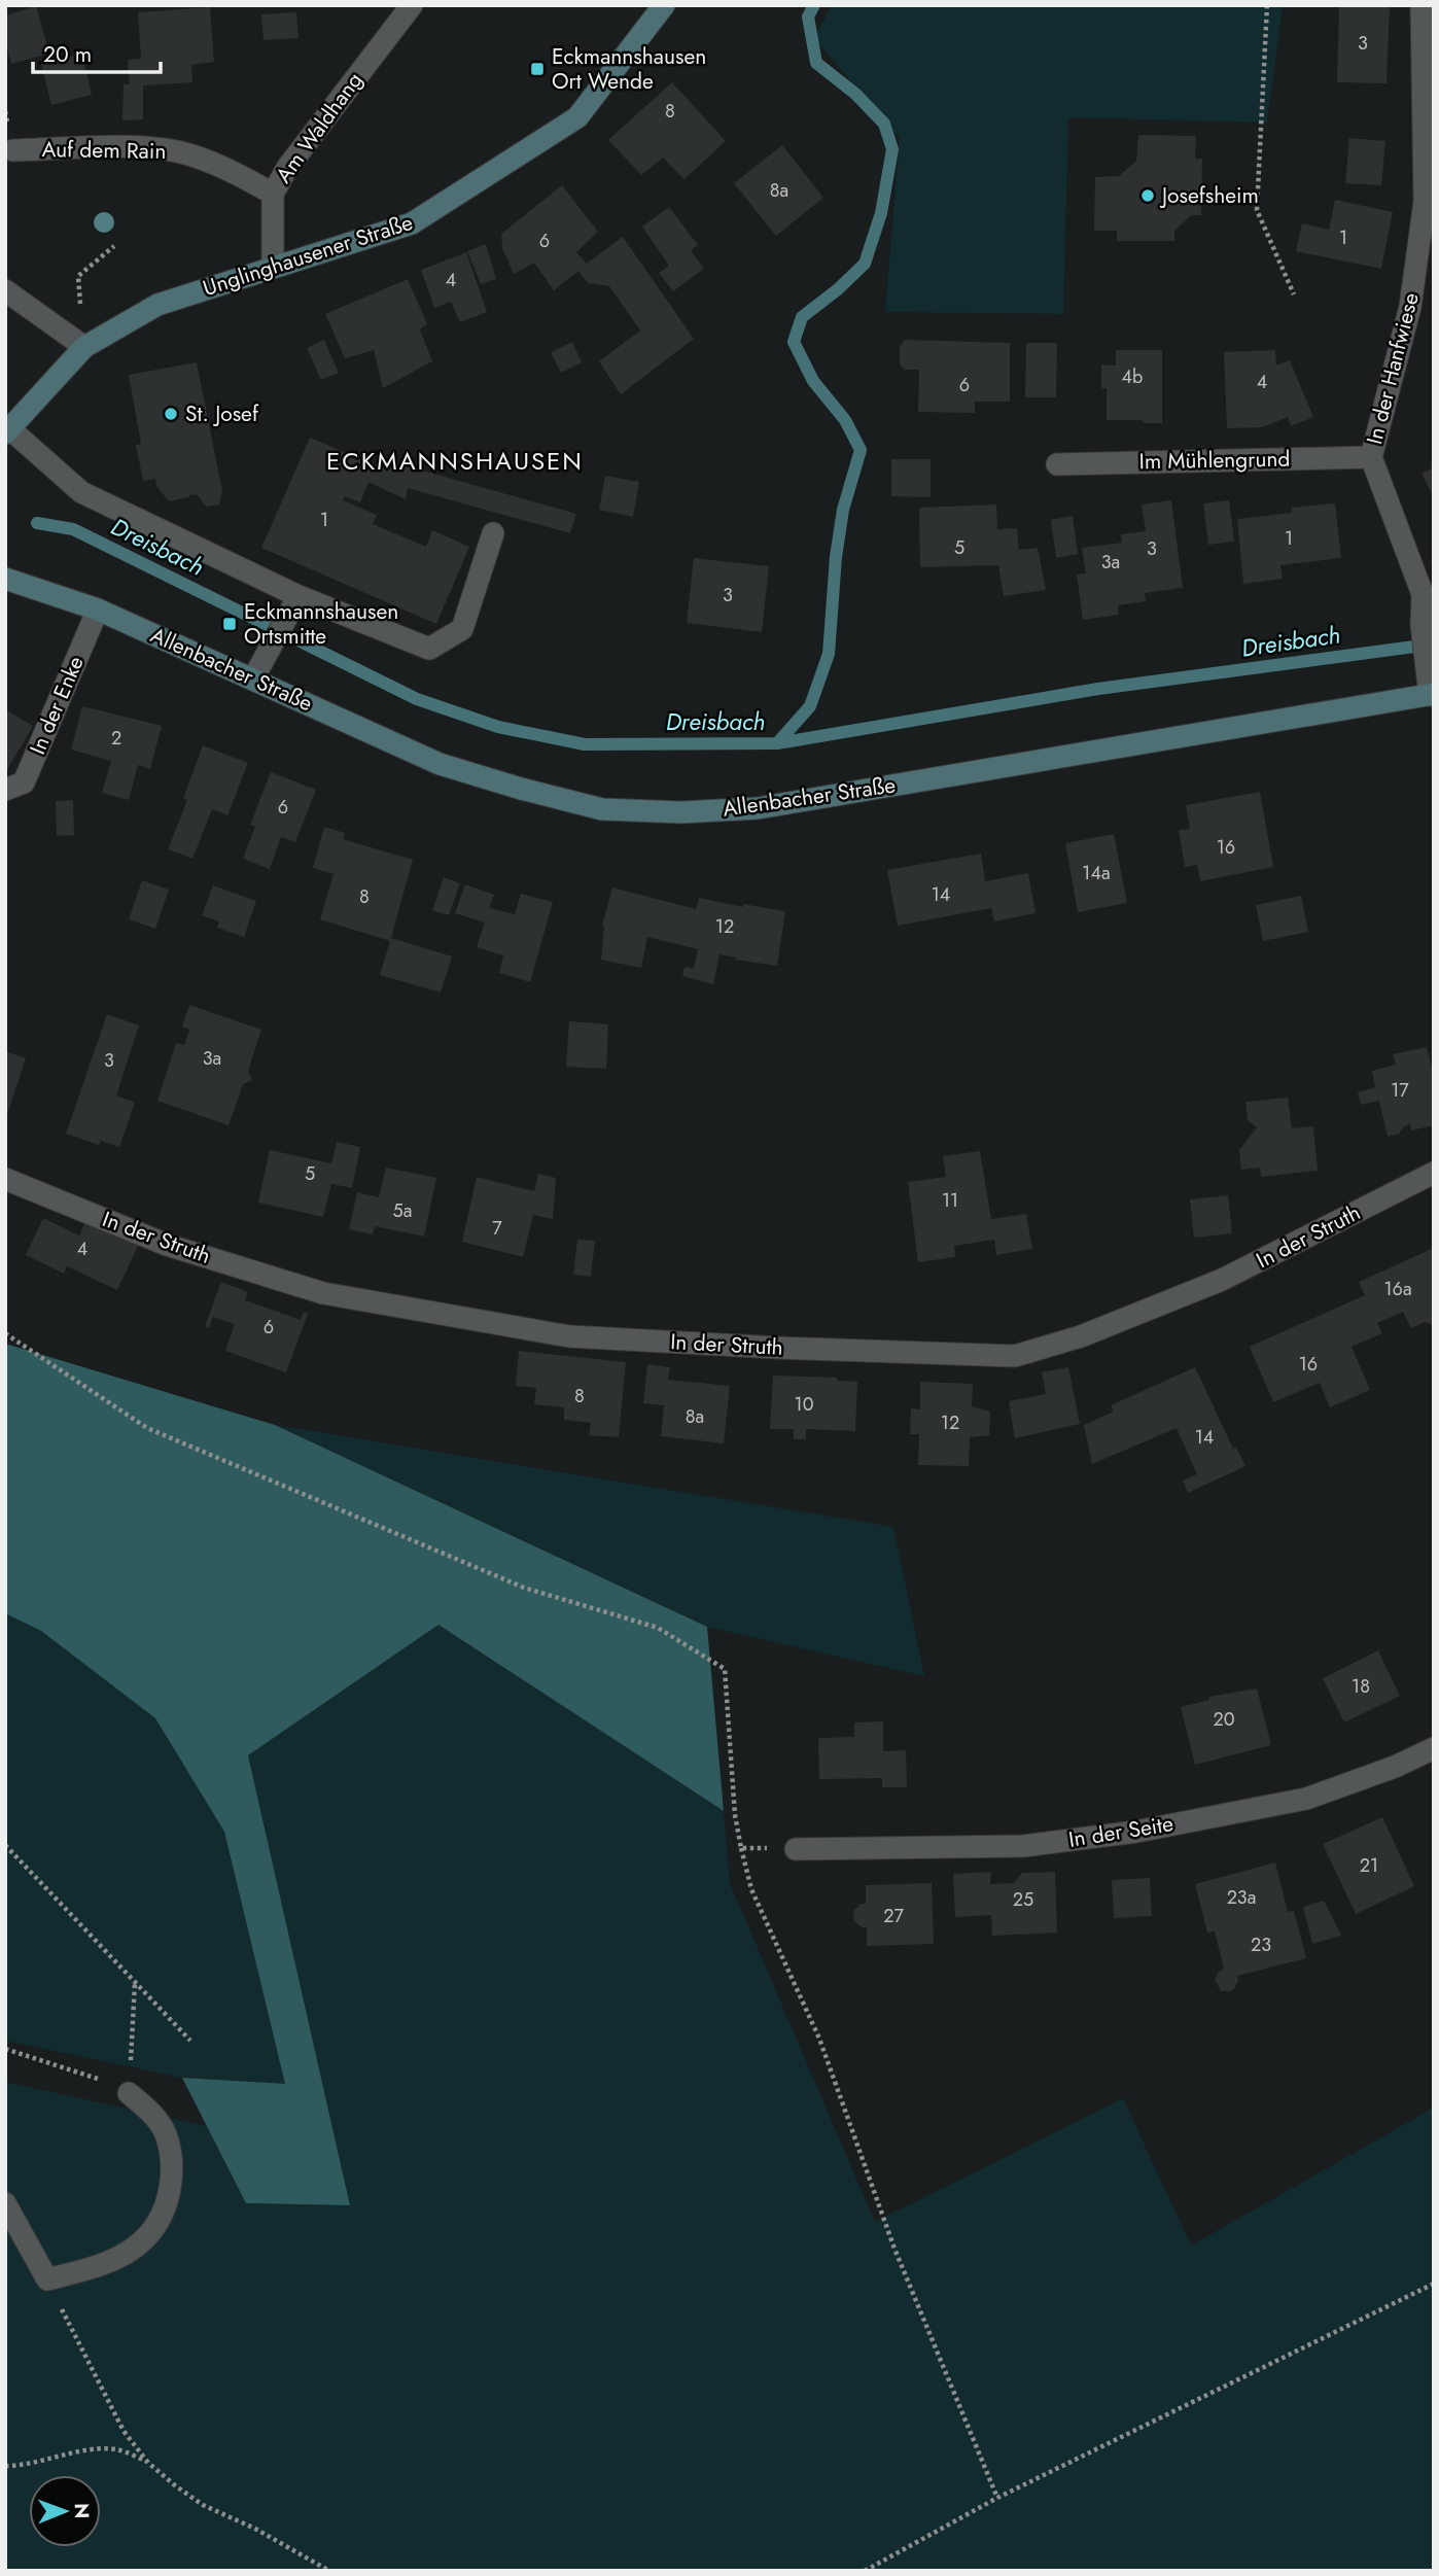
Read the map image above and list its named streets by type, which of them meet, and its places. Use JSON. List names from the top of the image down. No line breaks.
{"streets":{"main road":["Unglinghausener Straße","Allenbacher Straße"],"street":["Am Waldhang","Auf dem Rain","In der Hanfwiese","Im Mühlengrund","In der Enke","In der Struth","In der Seite"]},"crossings":[["Am Waldhang","Auf dem Rain"],["Am Waldhang","Unglinghausener Straße"],["In der Hanfwiese","Im Mühlengrund"],["Allenbacher Straße","In der Enke"]],"districts":["ECKMANNSHAUSEN"],"water":["Dreisbach"],"places":{"transit":["Eckmannshausen Ort Wende","Eckmannshausen Ortsmitte"],"other":["Josefsheim","St. Josef"]},"house_numbers":["3","8","8a","1","6","4","4b","4","6","1","1","5","3","3a","3","2","6","16","14a","14","8","12","3a","3","17","5","11","5a","7","4","16a","6","16","8","10","8a","12","14","18","20","21","23a","25","27","23"],"scale_bar":"20 m","north":"right"}
